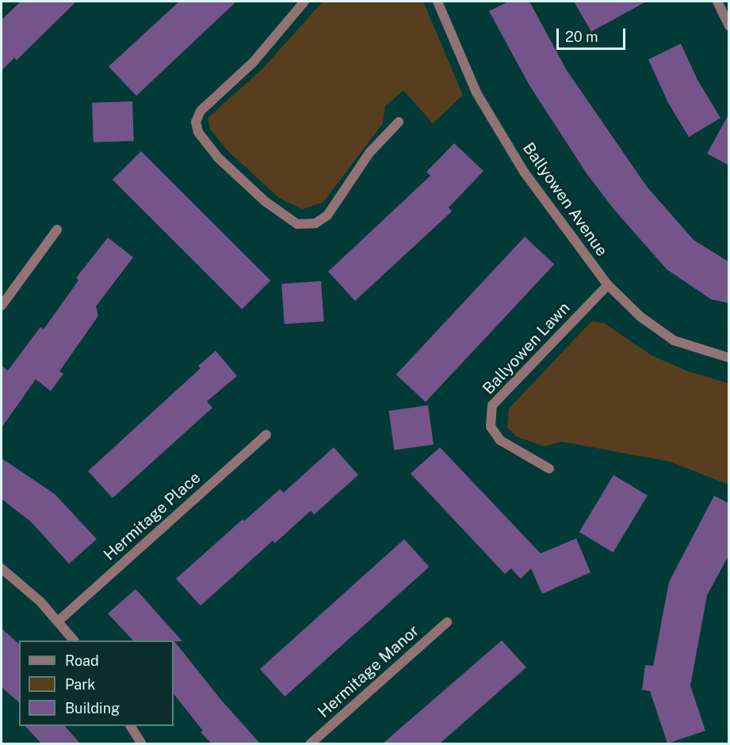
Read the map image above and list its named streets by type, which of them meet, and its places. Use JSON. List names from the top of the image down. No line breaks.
{"streets":{"street":["Ballyowen Avenue","Ballyowen Lawn","Hermitage Place","Hermitage Manor"]},"crossings":[["Ballyowen Avenue","Ballyowen Lawn"]],"legend":["Road","Park","Building"],"scale_bar":"20 m"}
